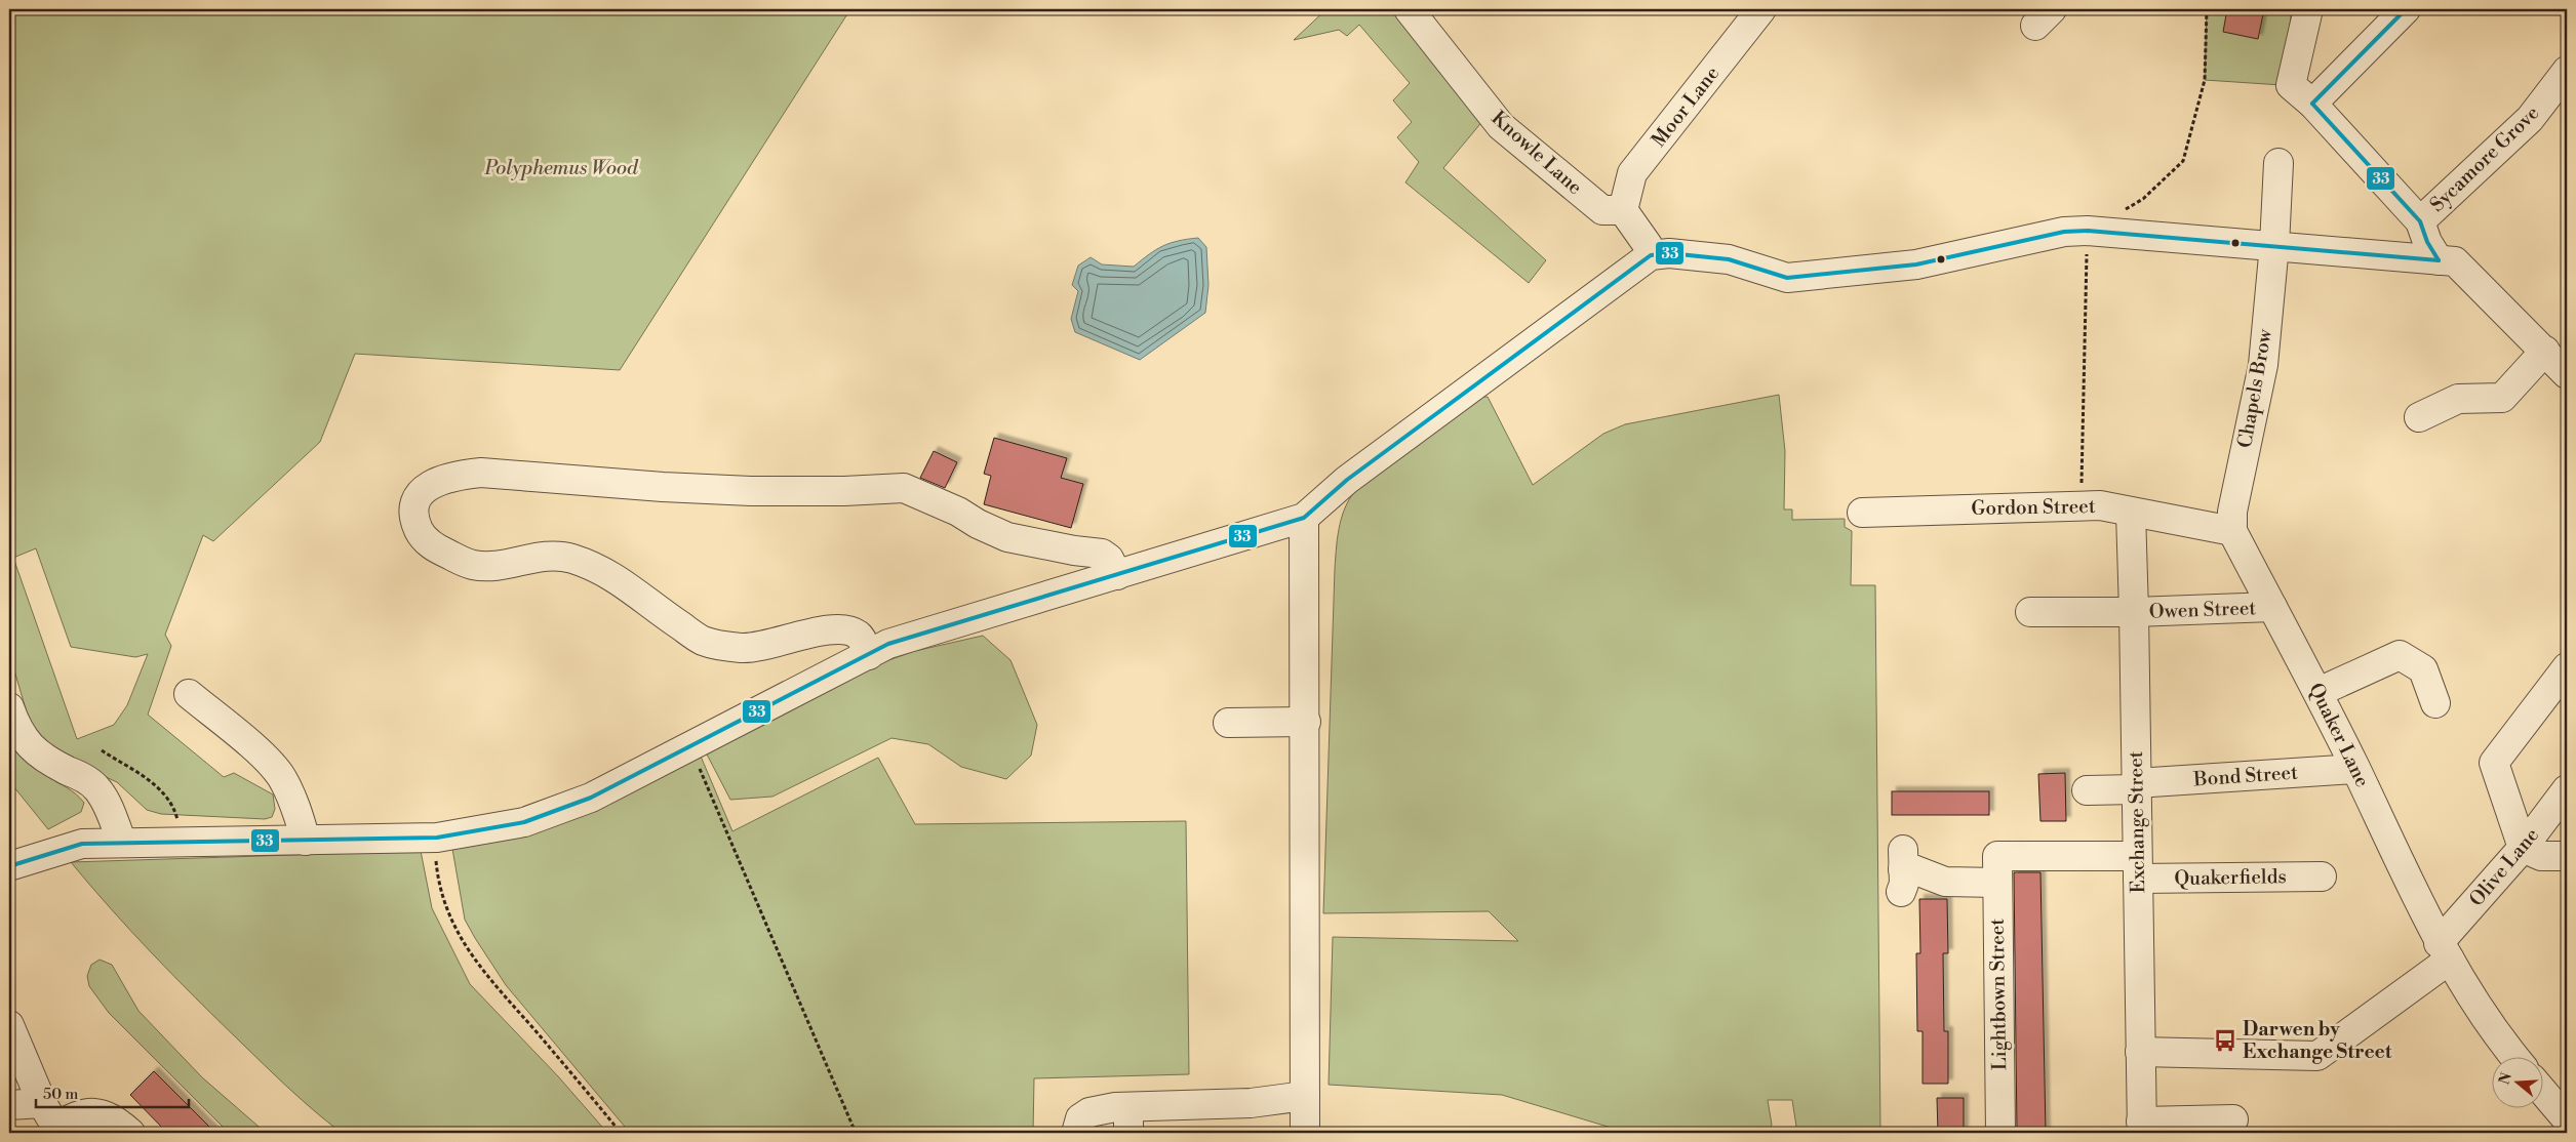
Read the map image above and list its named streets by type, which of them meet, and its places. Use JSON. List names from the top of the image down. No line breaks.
{"streets":{"street":["Moor Lane","Knowle Lane","Sycamore Grove","Chapels Brow","Gordon Street","Owen Street","Quaker Lane","Bond Street","Exchange Street","Olive Lane","Quakerfields","Lightbown Street"]},"crossings":[["Moor Lane","Knowle Lane"],["Chapels Brow","Gordon Street"],["Chapels Brow","Quaker Lane"],["Gordon Street","Quaker Lane"],["Gordon Street","Exchange Street"],["Owen Street","Quaker Lane"],["Owen Street","Exchange Street"],["Quaker Lane","Bond Street"],["Quaker Lane","Olive Lane"],["Bond Street","Exchange Street"],["Exchange Street","Olive Lane"],["Exchange Street","Quakerfields"],["Quakerfields","Lightbown Street"]],"parks":["Polyphemus Wood"],"places":{"bus stop":["Darwen by Exchange Street"]},"lines":["transit line 33"],"scale_bar":"50 m","north":"left"}
